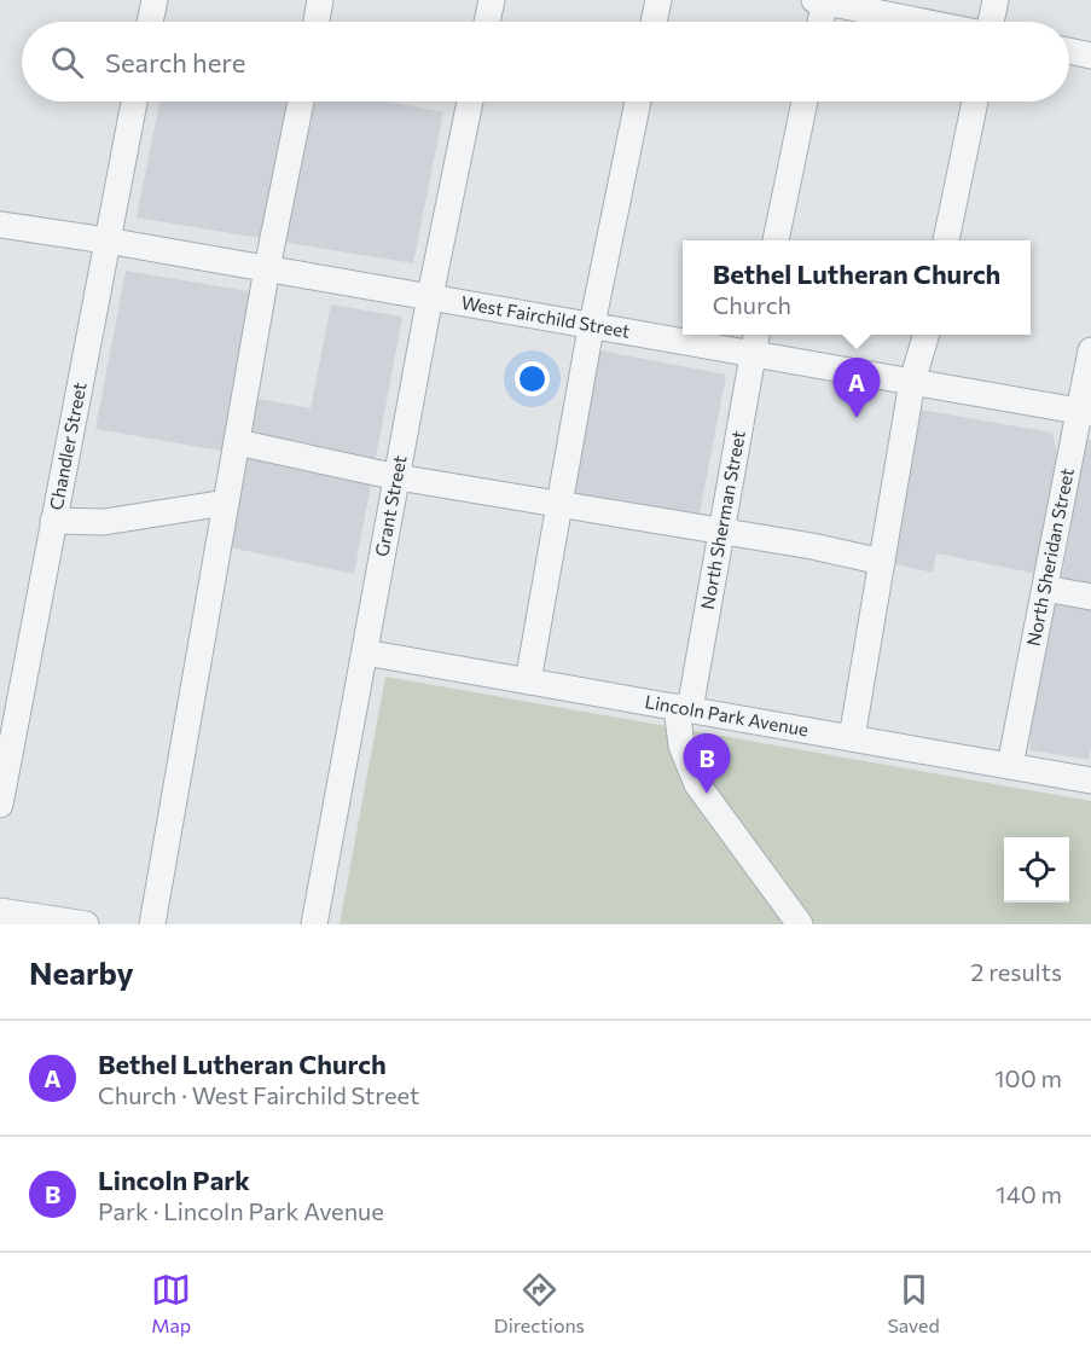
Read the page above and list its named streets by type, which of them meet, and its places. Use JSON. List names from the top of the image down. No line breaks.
{"streets":{"street":["West Fairchild Street","Chandler Street","Grant Street","North Sherman Street","North Sheridan Street","Lincoln Park Avenue"]},"crossings":[["West Fairchild Street","Chandler Street"],["West Fairchild Street","Grant Street"],["West Fairchild Street","North Sherman Street"],["West Fairchild Street","North Sheridan Street"],["Grant Street","Lincoln Park Avenue"],["North Sherman Street","Lincoln Park Avenue"],["North Sheridan Street","Lincoln Park Avenue"]],"page":{"search":"Search here","popup":["Bethel Lutheran Church","Church"],"pins":["A","B"],"heading":["Nearby","2 results"],"list":[{"mark":"A","name":"Bethel Lutheran Church","note":"Church · West Fairchild Street","value":"100 m"},{"mark":"B","name":"Lincoln Park","note":"Park · Lincoln Park Avenue","value":"140 m"}],"nav":["Map","Directions","Saved"]}}
